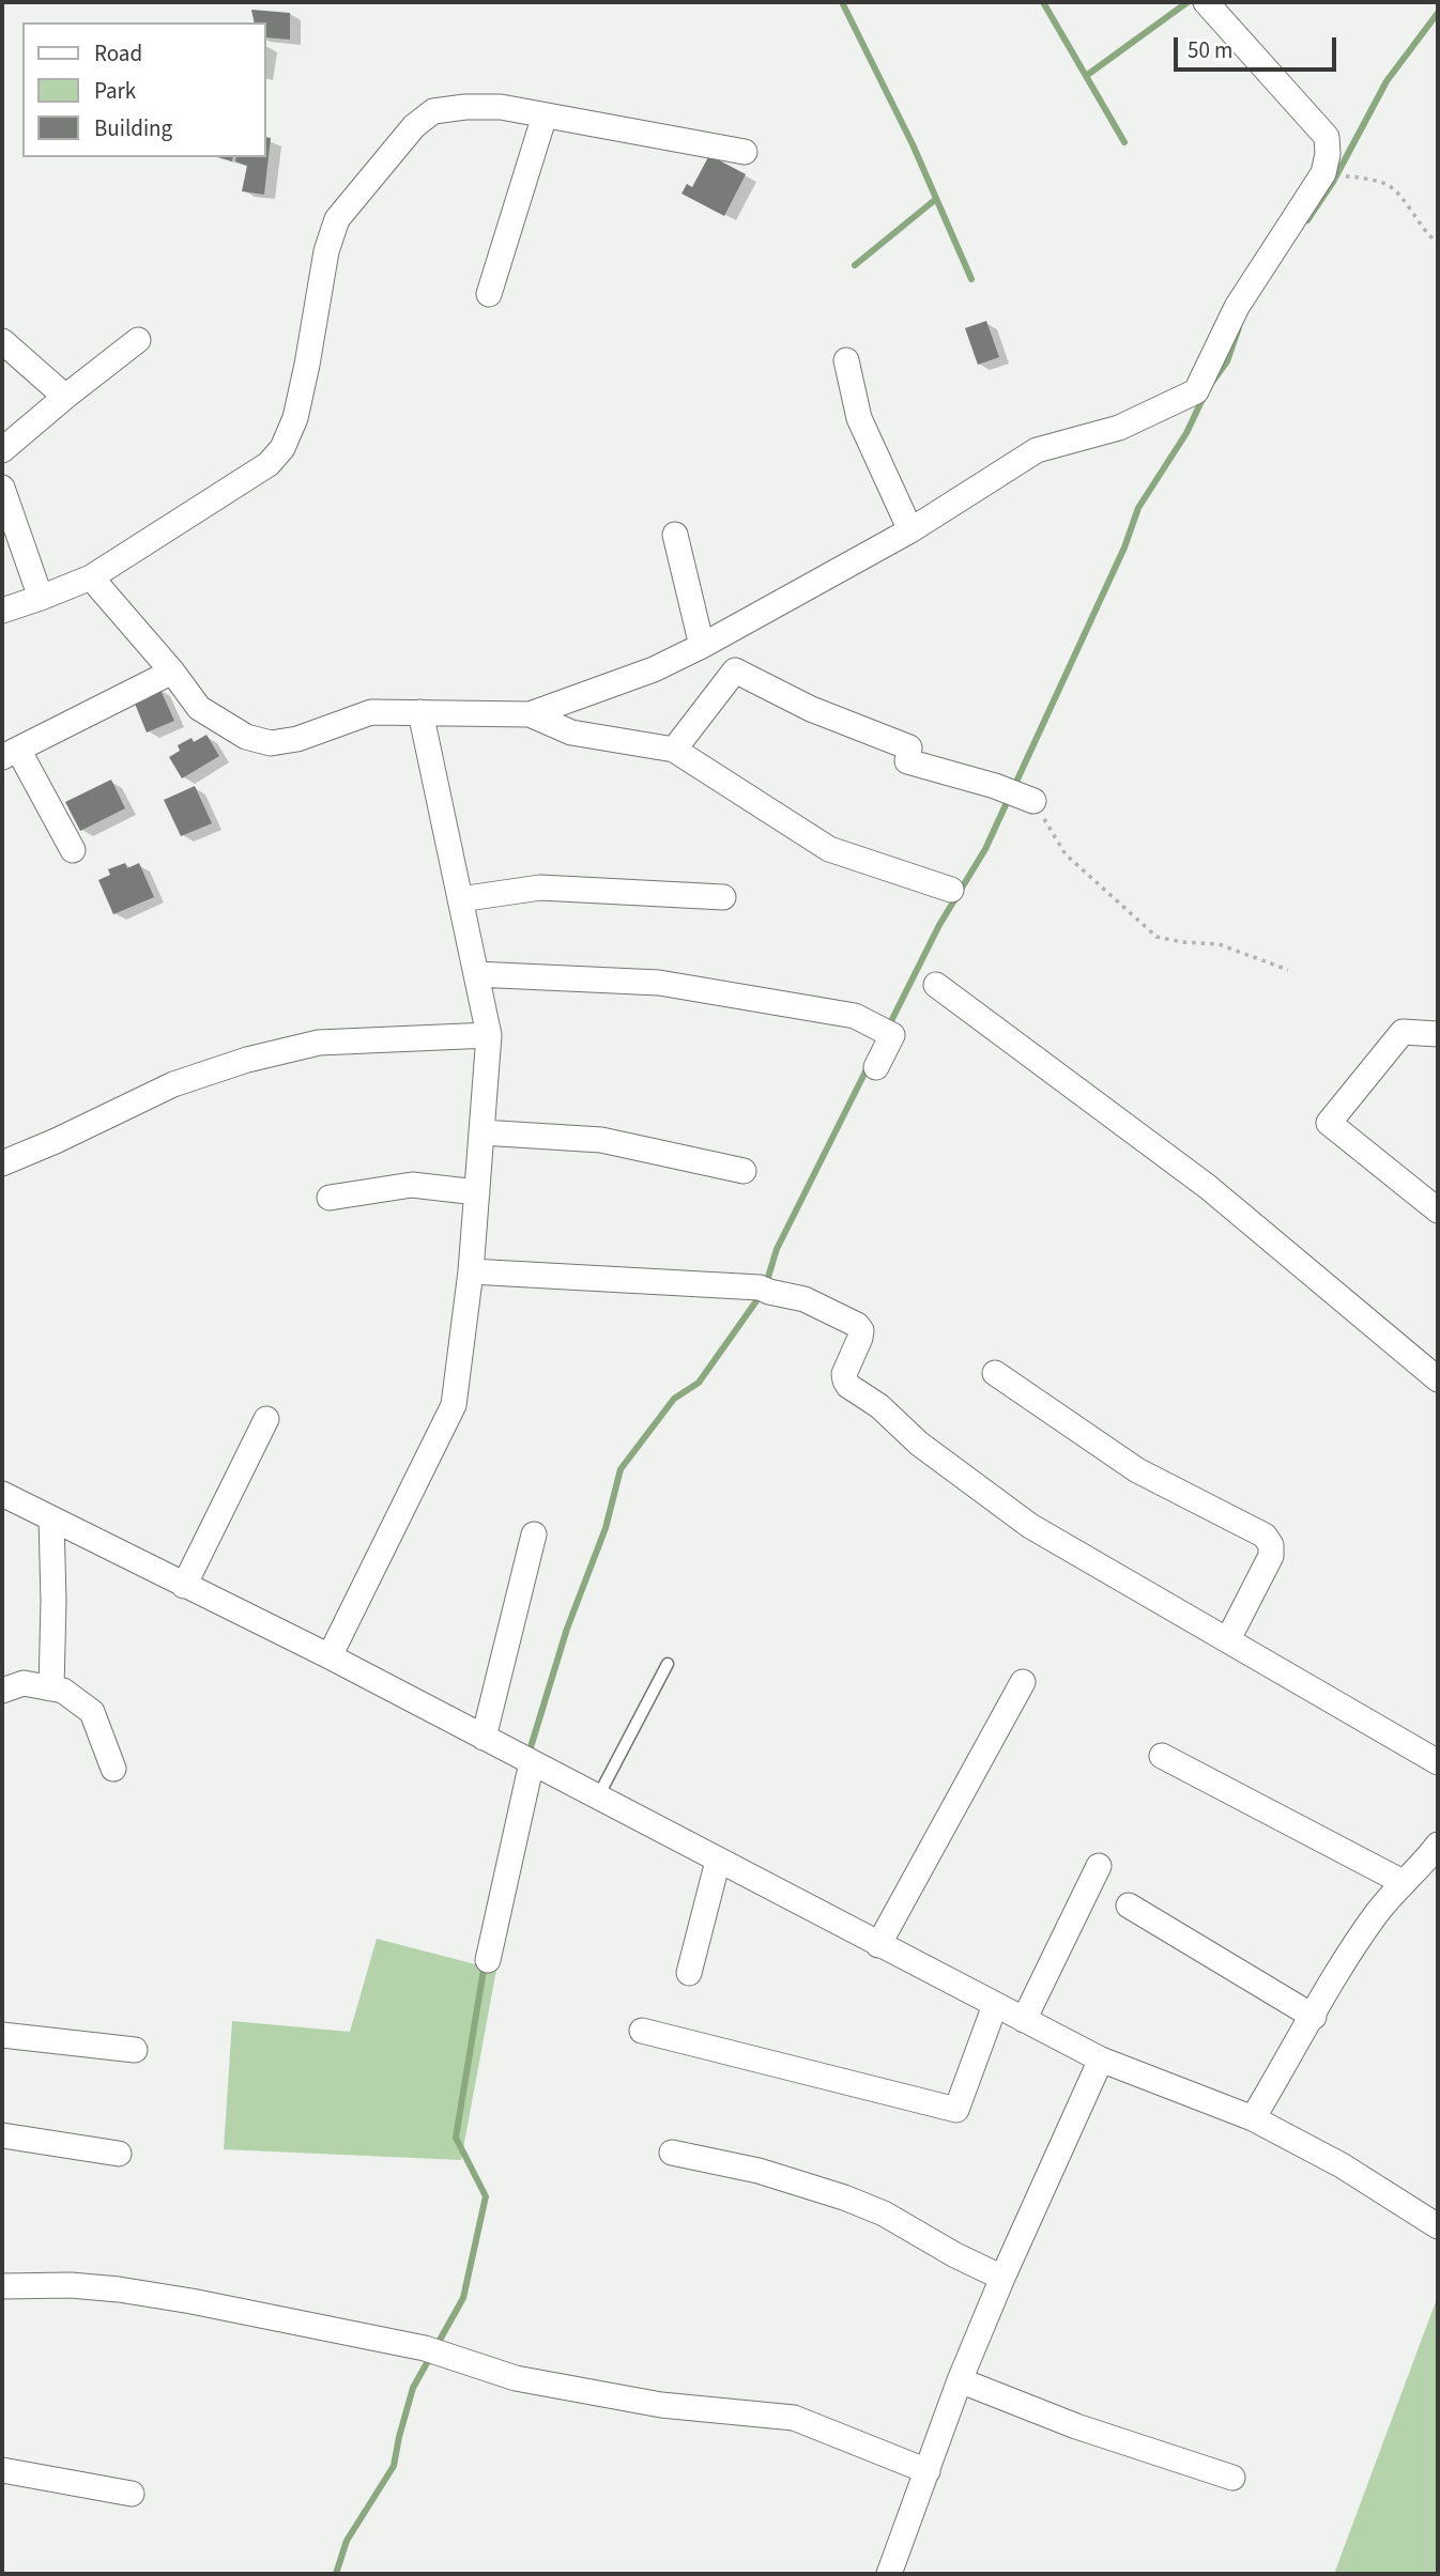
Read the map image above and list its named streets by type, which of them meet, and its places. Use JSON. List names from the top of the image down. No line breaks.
{"legend":["Road","Park","Building"],"scale_bar":"50 m"}
